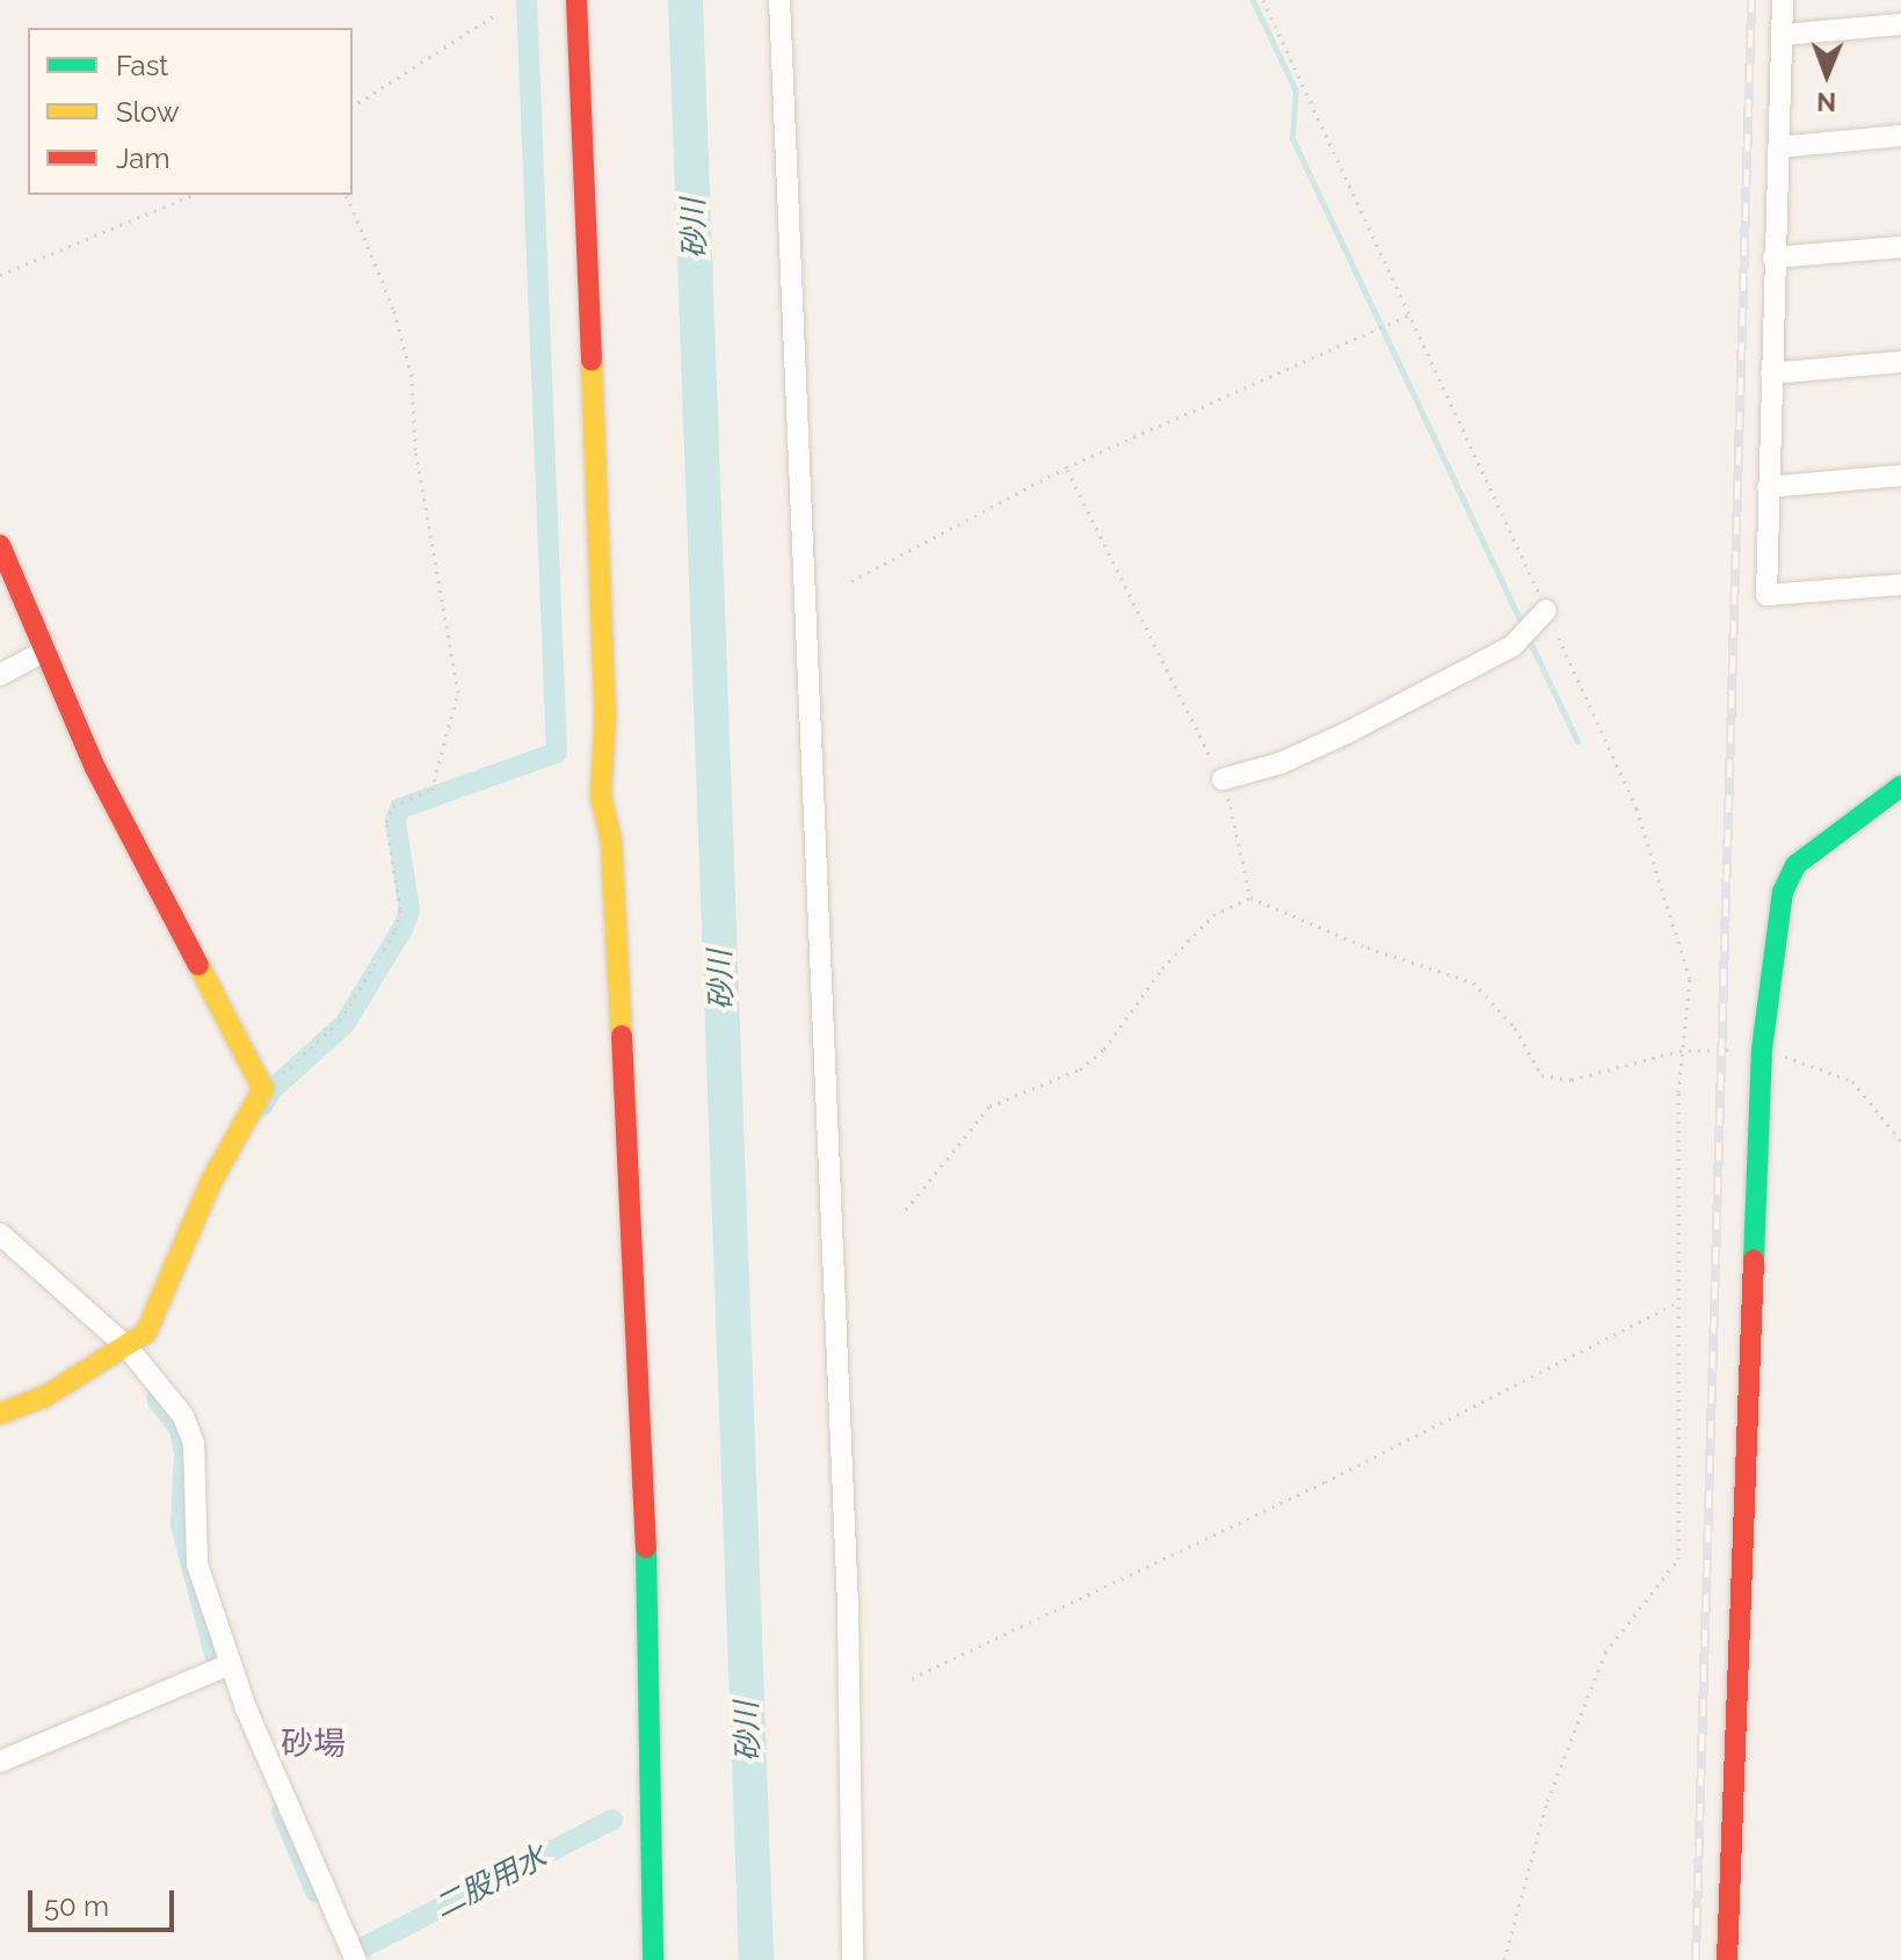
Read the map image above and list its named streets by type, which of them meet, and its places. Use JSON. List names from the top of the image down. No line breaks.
{"districts":["砂場"],"water":["砂川","二股用水"],"legend":["Fast","Slow","Jam"],"scale_bar":"50 m","north":"bottom"}
